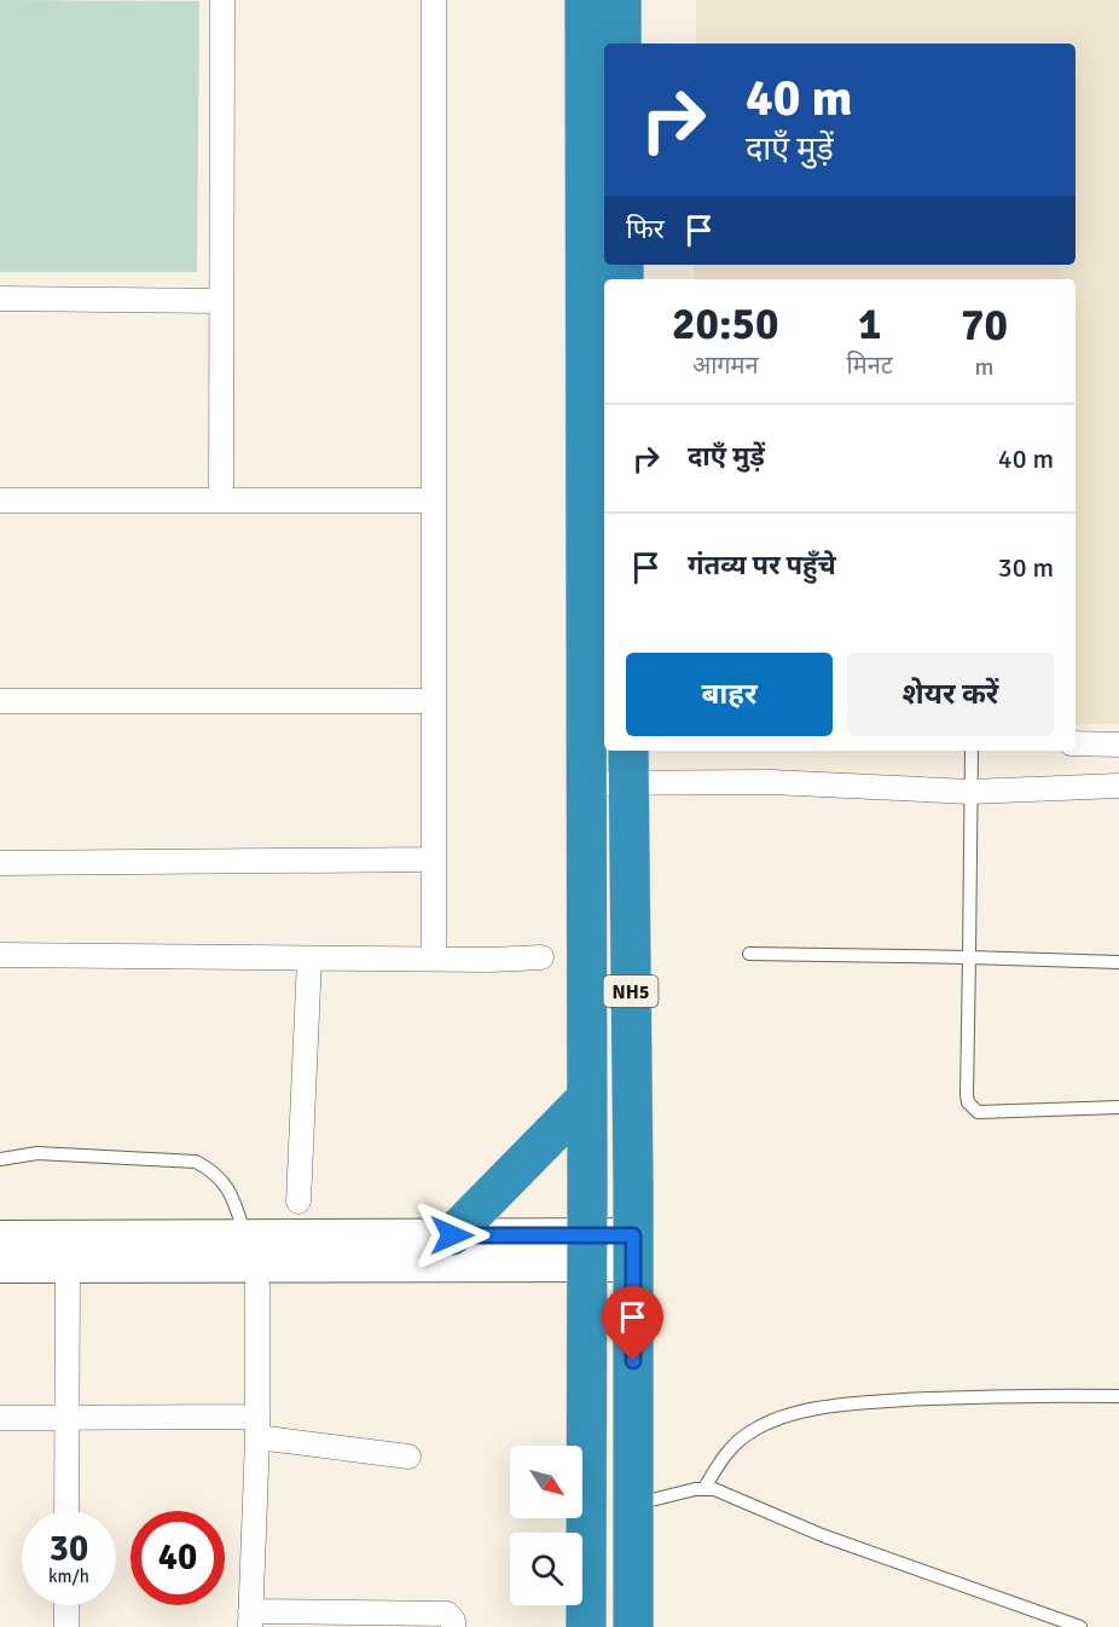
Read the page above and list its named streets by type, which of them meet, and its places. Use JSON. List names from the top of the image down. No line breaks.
{"streets":{"highway":["NH5"]},"north":"bottom right","page":{"turn":["40 m","दाएँ मुड़ें"],"then":"फिर","eta":["20:50","आगमन","1","मिनट","70","m"],"list":[{"name":"दाएँ मुड़ें","value":"40 m"},{"name":"गंतव्य पर पहुँचे","value":"30 m"}],"buttons":["बाहर","शेयर करें"],"speed":"30 km/h","limit":"40"}}
